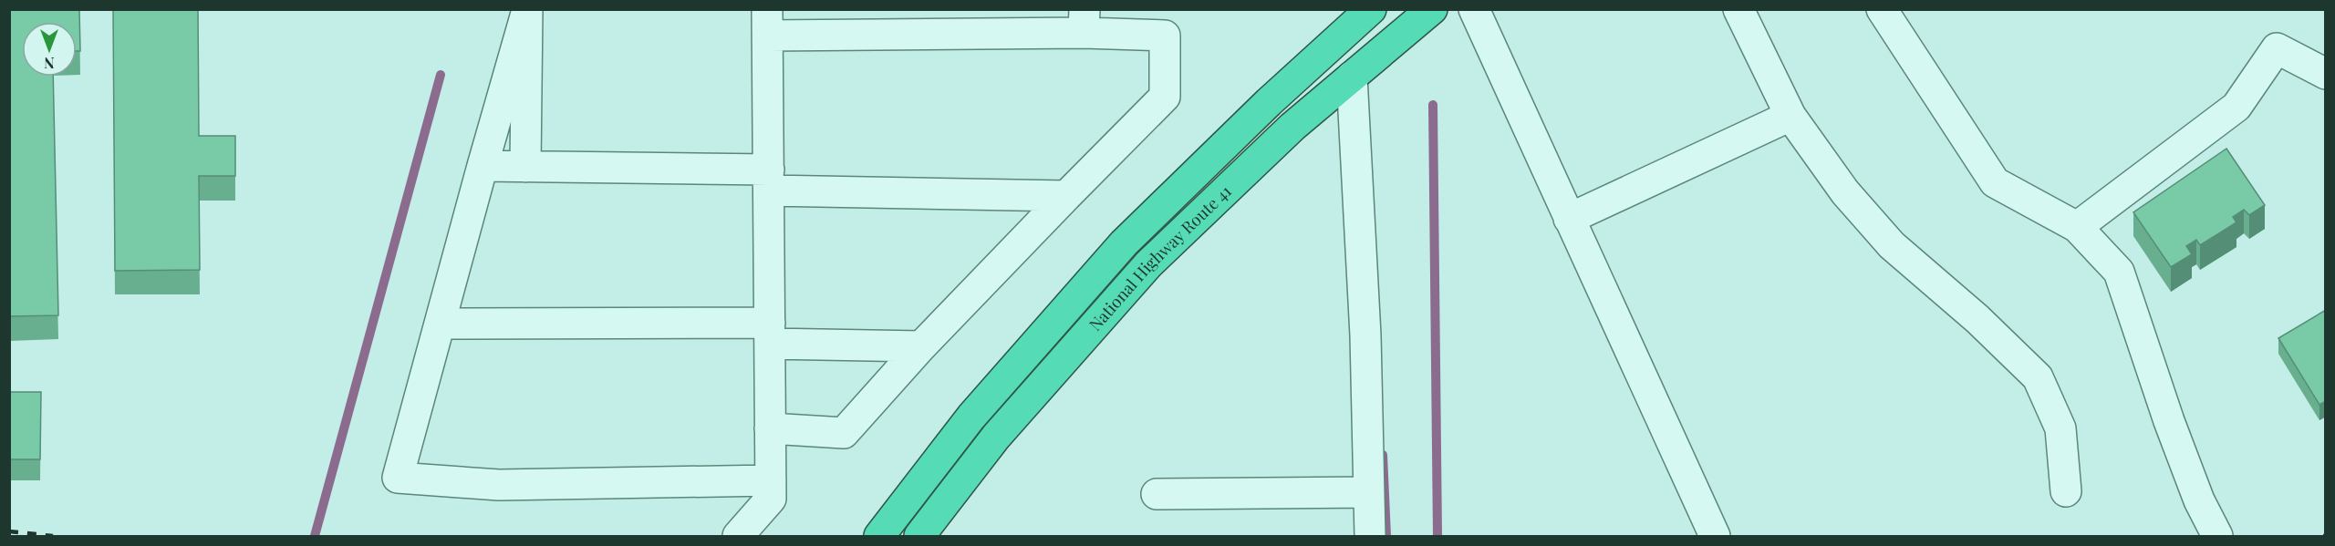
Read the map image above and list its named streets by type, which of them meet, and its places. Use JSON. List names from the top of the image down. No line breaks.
{"streets":{"highway":["National Highway Route 41"]},"north":"bottom"}
